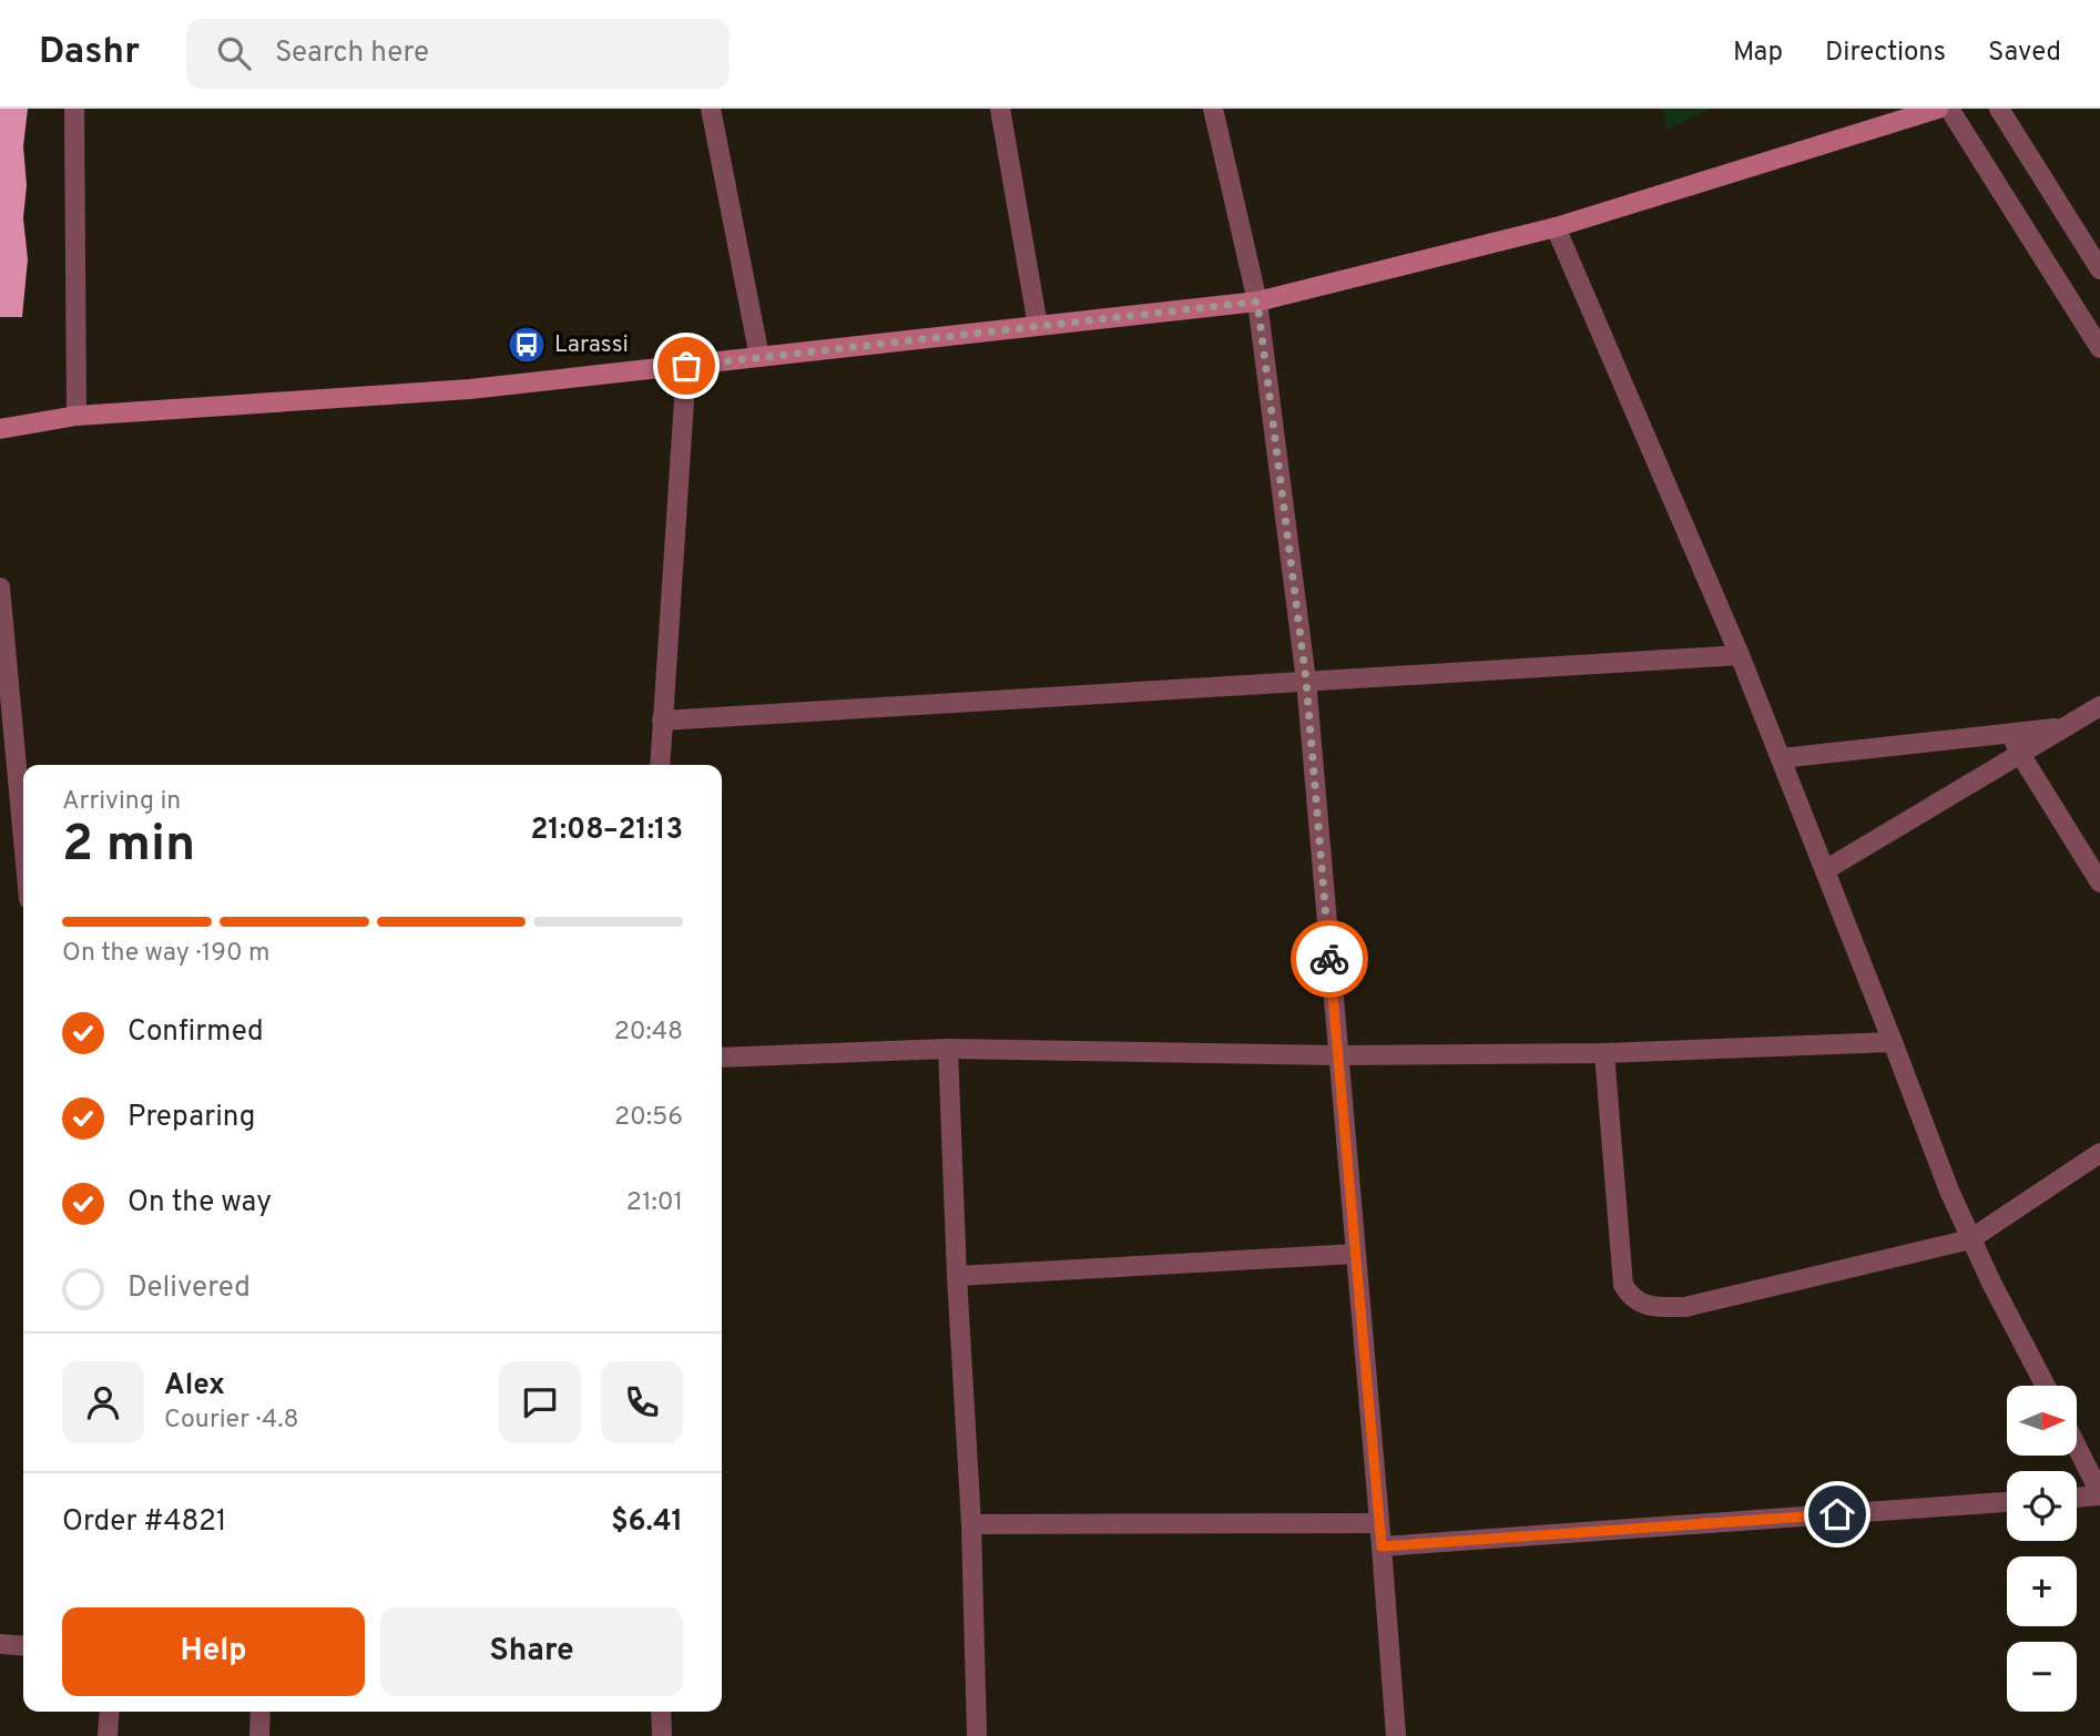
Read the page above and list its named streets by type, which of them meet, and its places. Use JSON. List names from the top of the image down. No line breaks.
{"places":{"bus stop":["Larassi"]},"north":"right","page":{"header":"Dashr","search":"Search here","nav":["Map","Directions","Saved"],"heading":["2 min","Arriving in","21:08–21:13"],"panel":["Alex","Courier · 4.8","Order #4821","$6.41"],"bar":"On the way · 190 m","list":[["Confirmed","20:48"],["Preparing","20:56"],["On the way","21:01"],"Delivered"],"map_buttons":["+","−"],"buttons":["Help","Share"]}}
